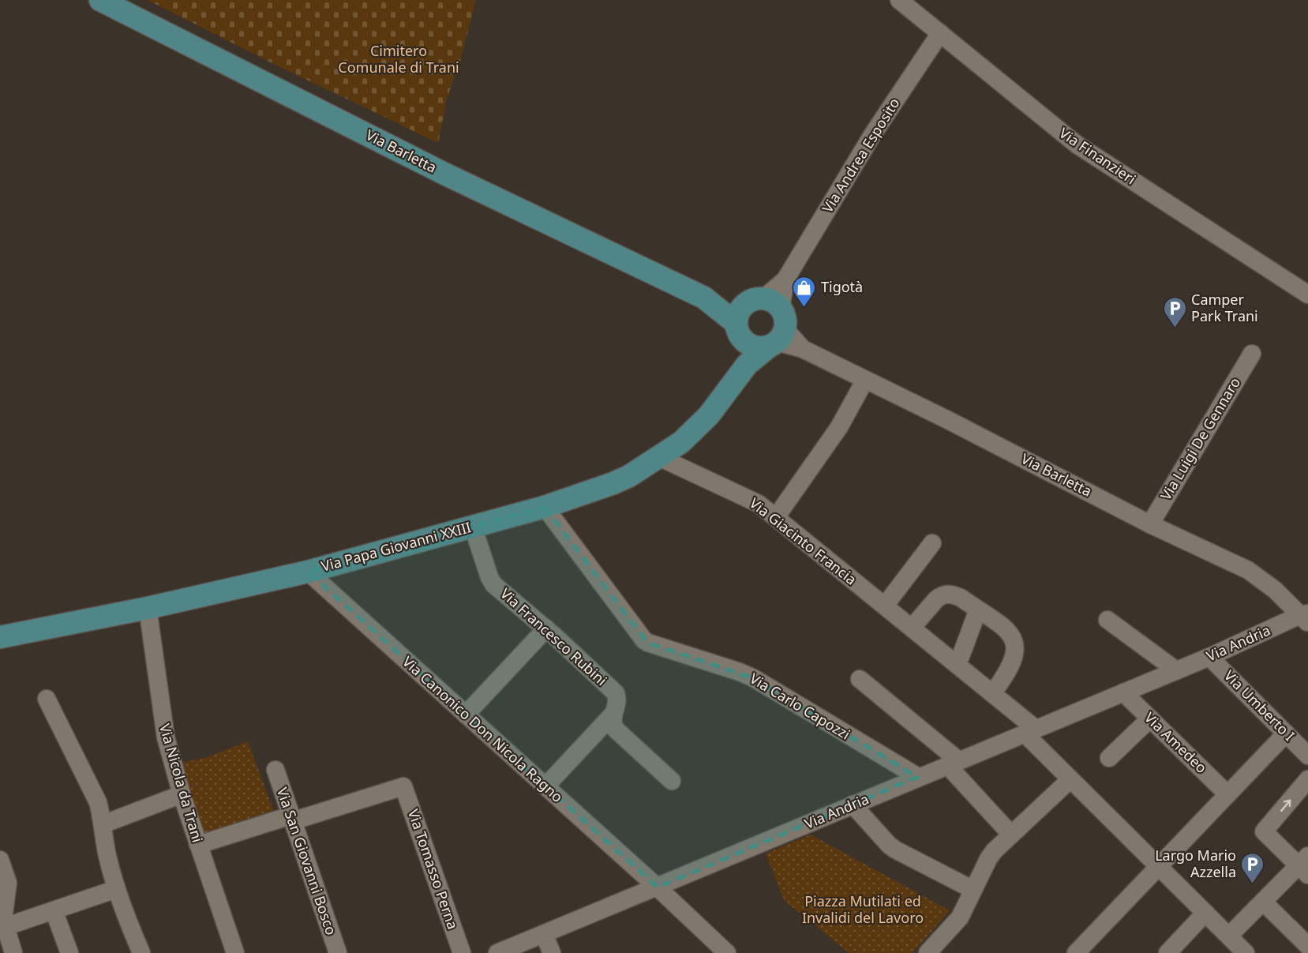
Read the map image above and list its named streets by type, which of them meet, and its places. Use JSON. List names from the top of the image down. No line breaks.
{"streets":{"main road":["Via Barletta","Via Papa Giovanni XXIII"],"street":["Via Andrea Esposito","Via Finanzieri","Via Luigi De Gennaro","Via Giacinto Francia","Via Francesco Rubini","Via Andria","Via Umberto I","Via Carlo Capozzi","Via Canonico Don Nicola Ragno","Via Amedeo","Via Nicola da Trani","Via San Giovanni Bosco","Via Tomasso Perna"]},"crossings":[["Via Barletta","Via Andrea Esposito"],["Via Barletta","Via Luigi De Gennaro"],["Via Barletta","Via Papa Giovanni XXIII"],["Via Barletta","Via Andria"],["Via Andrea Esposito","Via Finanzieri"],["Via Andrea Esposito","Via Papa Giovanni XXIII"],["Via Giacinto Francia","Via Papa Giovanni XXIII"],["Via Giacinto Francia","Via Andria"],["Via Papa Giovanni XXIII","Via Francesco Rubini"],["Via Papa Giovanni XXIII","Via Carlo Capozzi"],["Via Papa Giovanni XXIII","Via Canonico Don Nicola Ragno"],["Via Papa Giovanni XXIII","Via Nicola da Trani"],["Via Andria","Via Umberto I"],["Via Andria","Via Carlo Capozzi"],["Via Andria","Via Canonico Don Nicola Ragno"],["Via Andria","Via Amedeo"],["Via San Giovanni Bosco","Via Tomasso Perna"]],"parks":["Cimitero Comunale di Trani","Piazza Mutilati ed Invalidi del Lavoro"],"places":{"shop":["Tigotà"],"parking":["Camper Park Trani","Largo Mario Azzella"]}}
